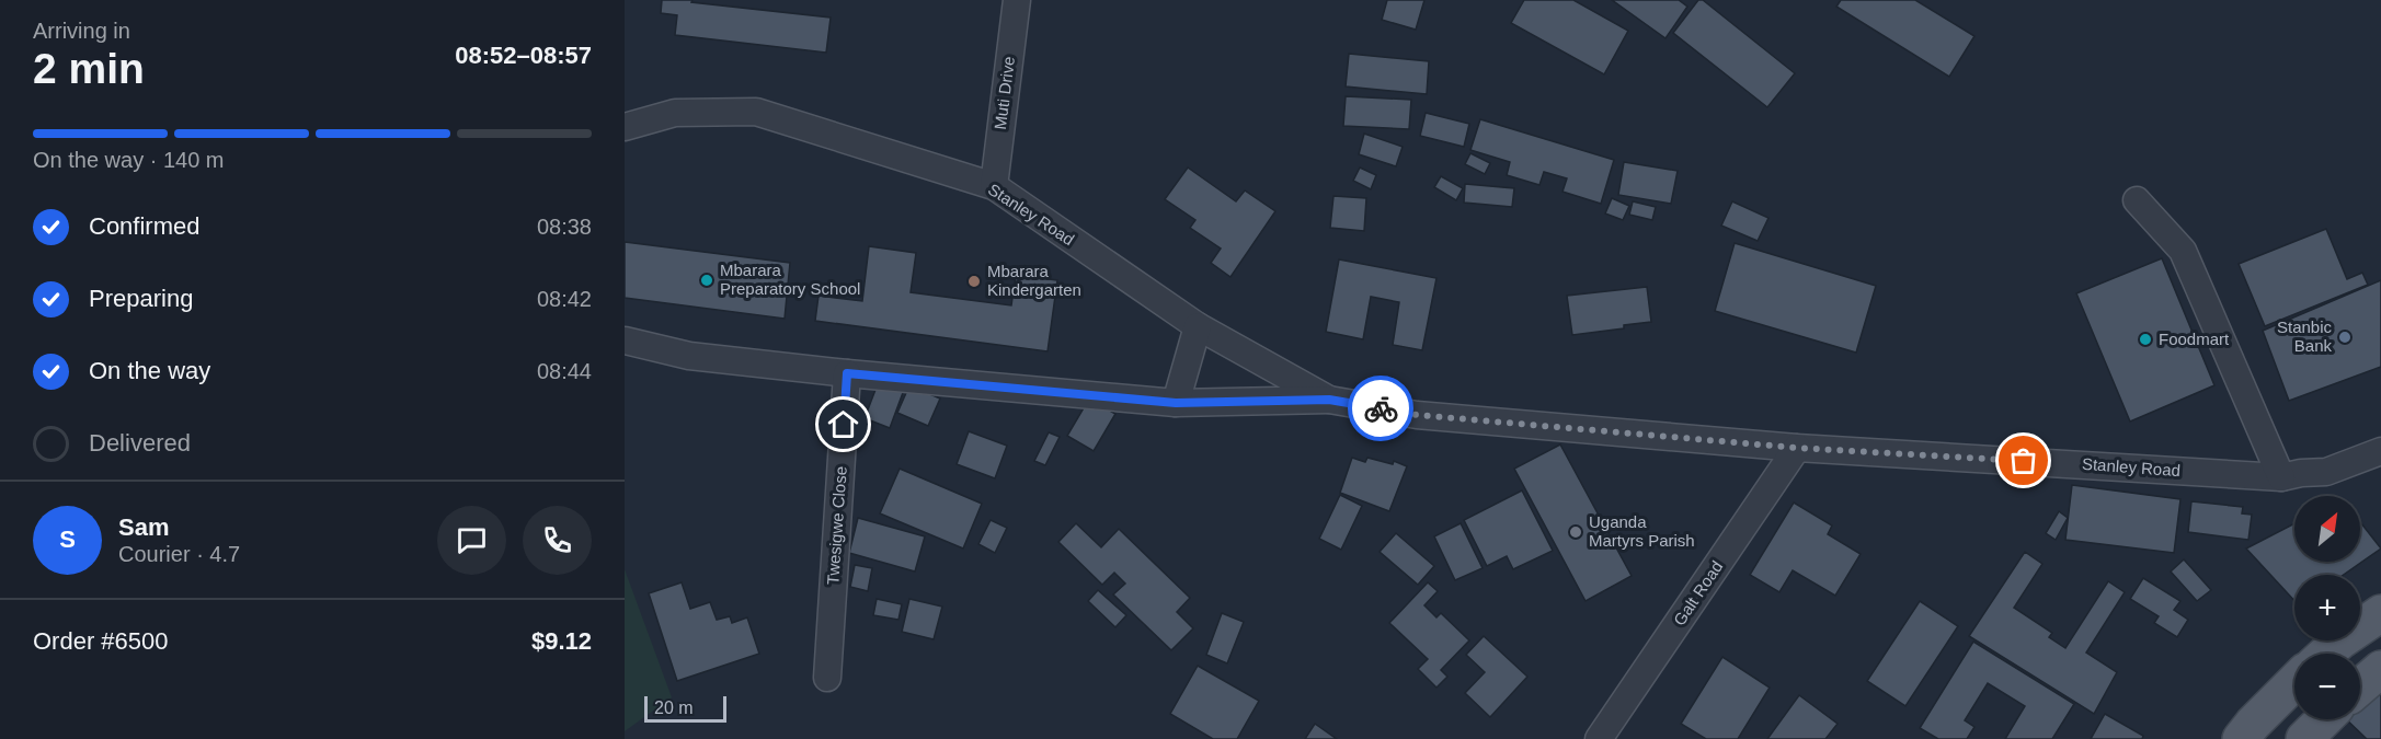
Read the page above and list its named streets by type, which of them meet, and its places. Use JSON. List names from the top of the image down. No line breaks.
{"streets":{"street":["Muti Drive","Stanley Road","Twesigwe Close","Galt Road"]},"crossings":[["Muti Drive","Stanley Road"],["Stanley Road","Twesigwe Close"],["Stanley Road","Galt Road"]],"places":["Mbarara Preparatory School","Mbarara Kindergarten","Stanbic Bank","Foodmart","Uganda Martyrs Parish"],"scale_bar":"20 m","north":"top right","page":{"heading":["2 min","Arriving in","08:52–08:57"],"panel":["Sam","Courier · 4.7","Order #6500","$9.12"],"bar":"On the way · 140 m","list":[["Confirmed","08:38"],["Preparing","08:42"],["On the way","08:44"],"Delivered"],"map_buttons":["+","−"],"round":"S","scale":"20 m"}}
